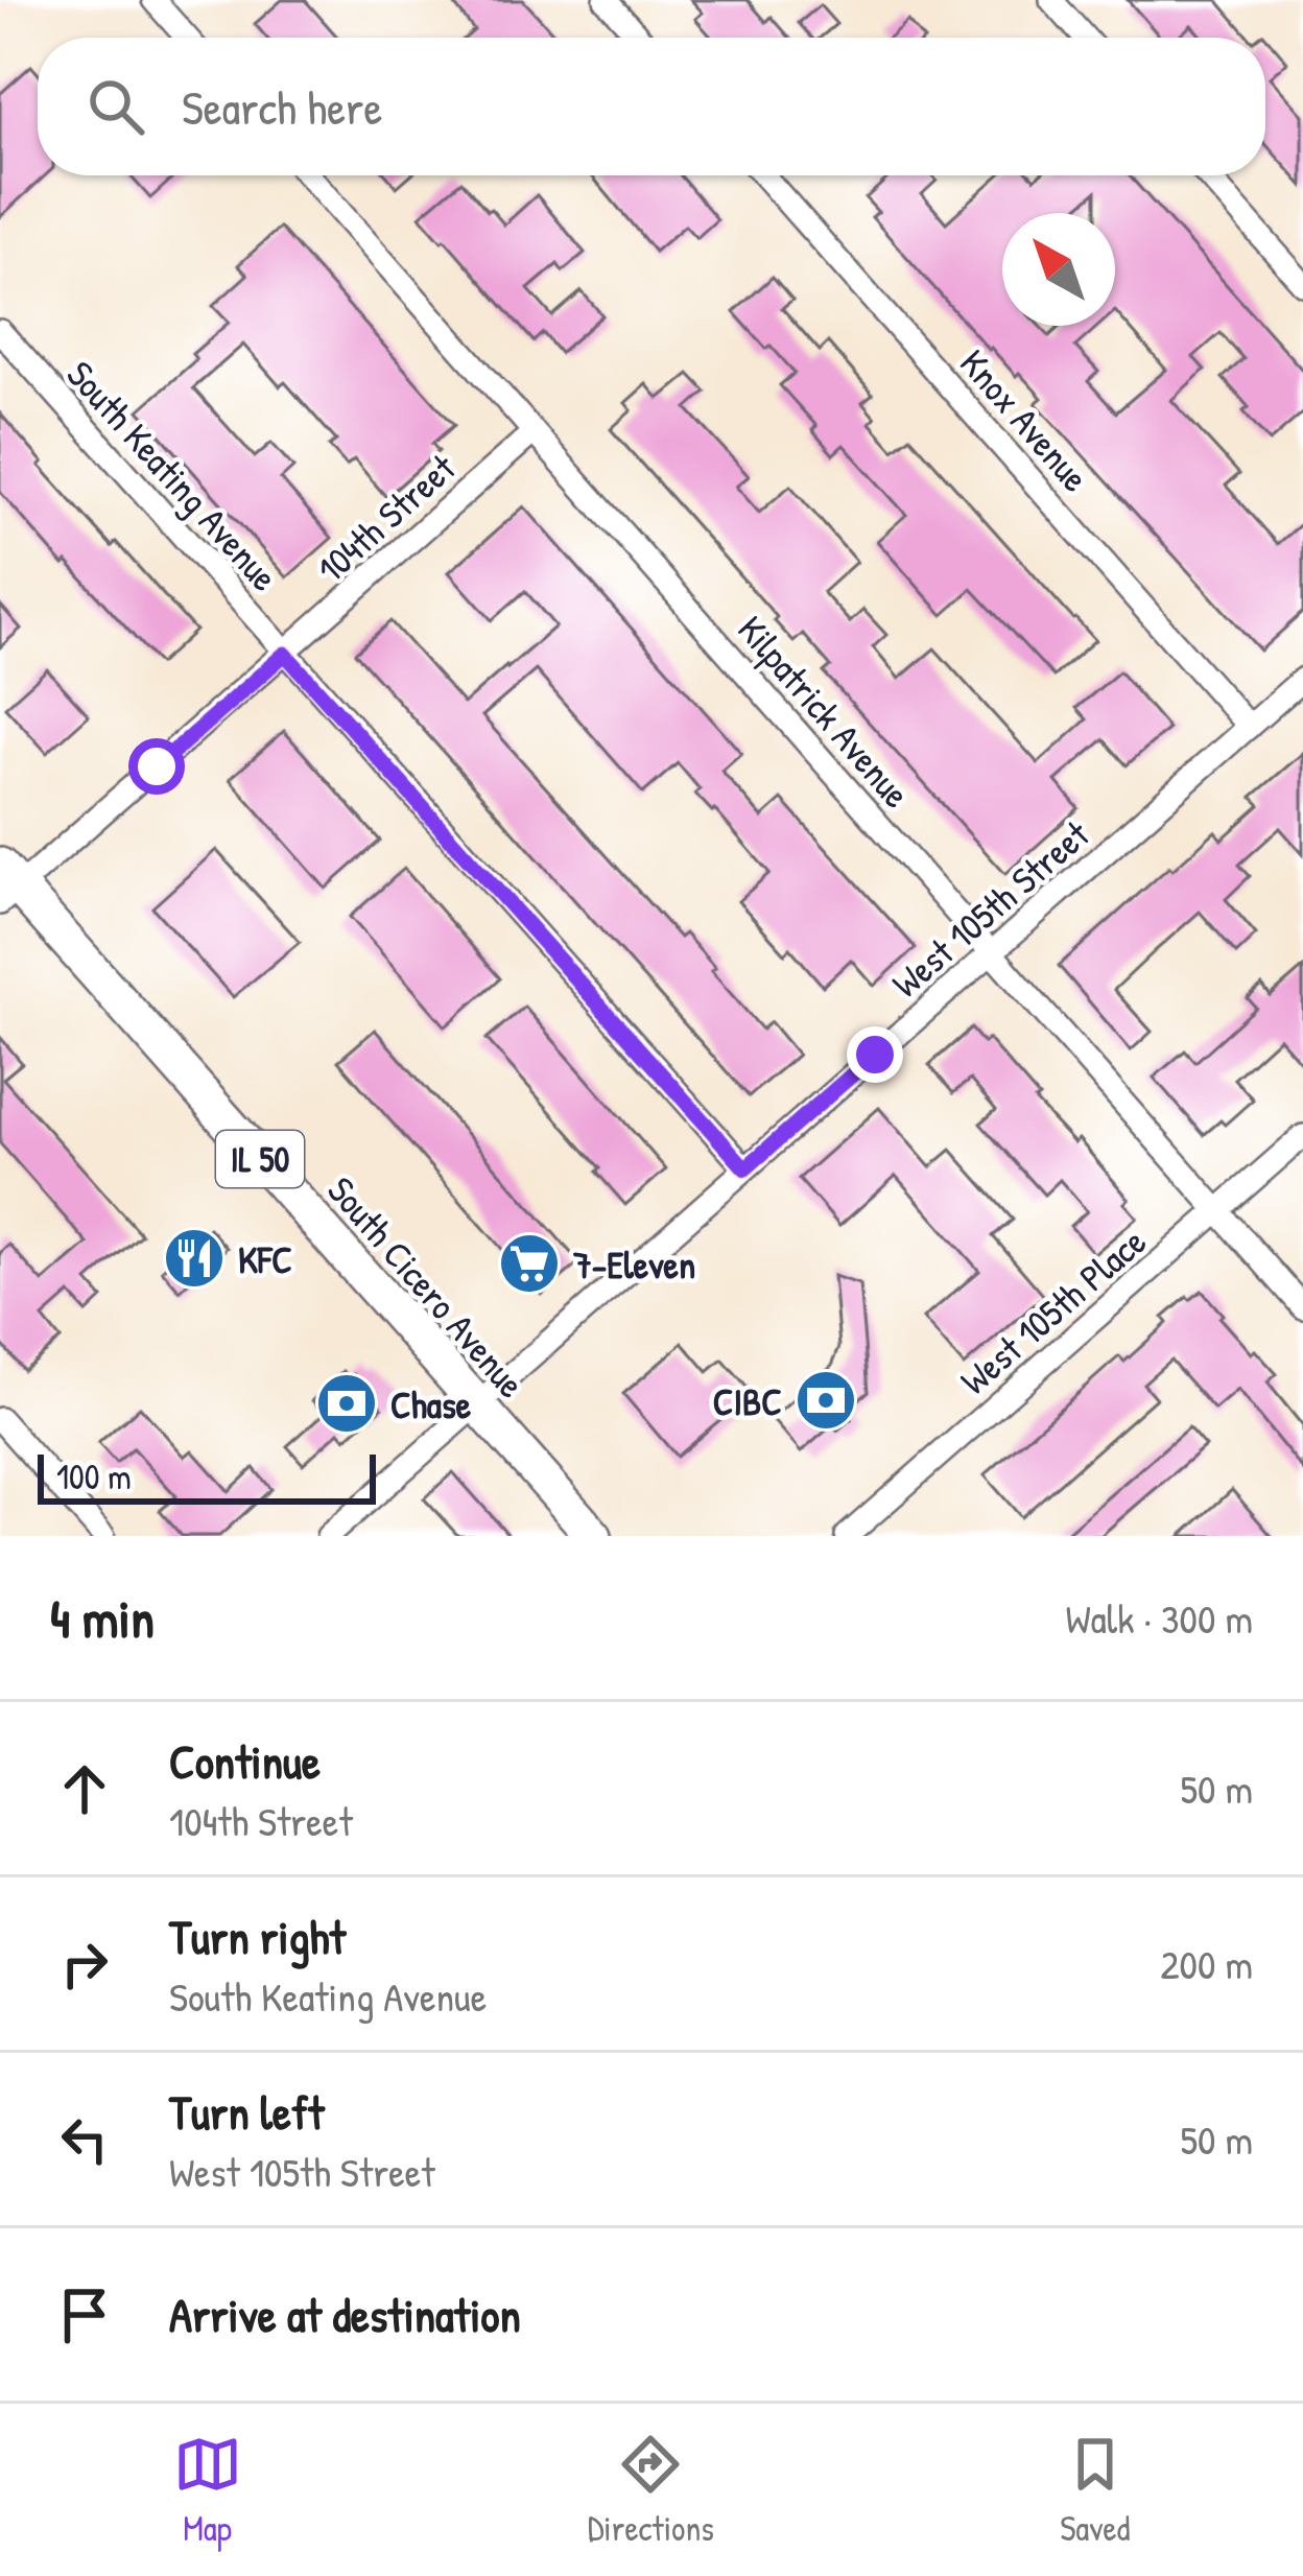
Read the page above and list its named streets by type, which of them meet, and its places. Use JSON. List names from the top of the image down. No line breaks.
{"streets":{"main road":["IL 50","South Cicero Avenue"],"street":["Knox Avenue","South Keating Avenue","104th Street","Kilpatrick Avenue","West 105th Street","West 105th Place"]},"crossings":[["Knox Avenue","West 105th Street"],["South Keating Avenue","104th Street"],["South Keating Avenue","West 105th Street"],["104th Street","Kilpatrick Avenue"],["104th Street","South Cicero Avenue"],["Kilpatrick Avenue","West 105th Street"],["Kilpatrick Avenue","West 105th Place"],["West 105th Street","South Cicero Avenue"]],"places":{"restaurant":["KFC"],"supermarket":["7-Eleven"],"bank":["CIBC","Chase"]},"scale_bar":"100 m","north":"top left","page":{"search":"Search here","scale":"100 m","heading":["4 min","Walk · 300 m"],"list":[["Continue","104th Street","50 m"],["Turn right","South Keating Avenue","200 m"],["Turn left","West 105th Street","50 m"],"Arrive at destination"],"nav":["Map","Directions","Saved"]}}
